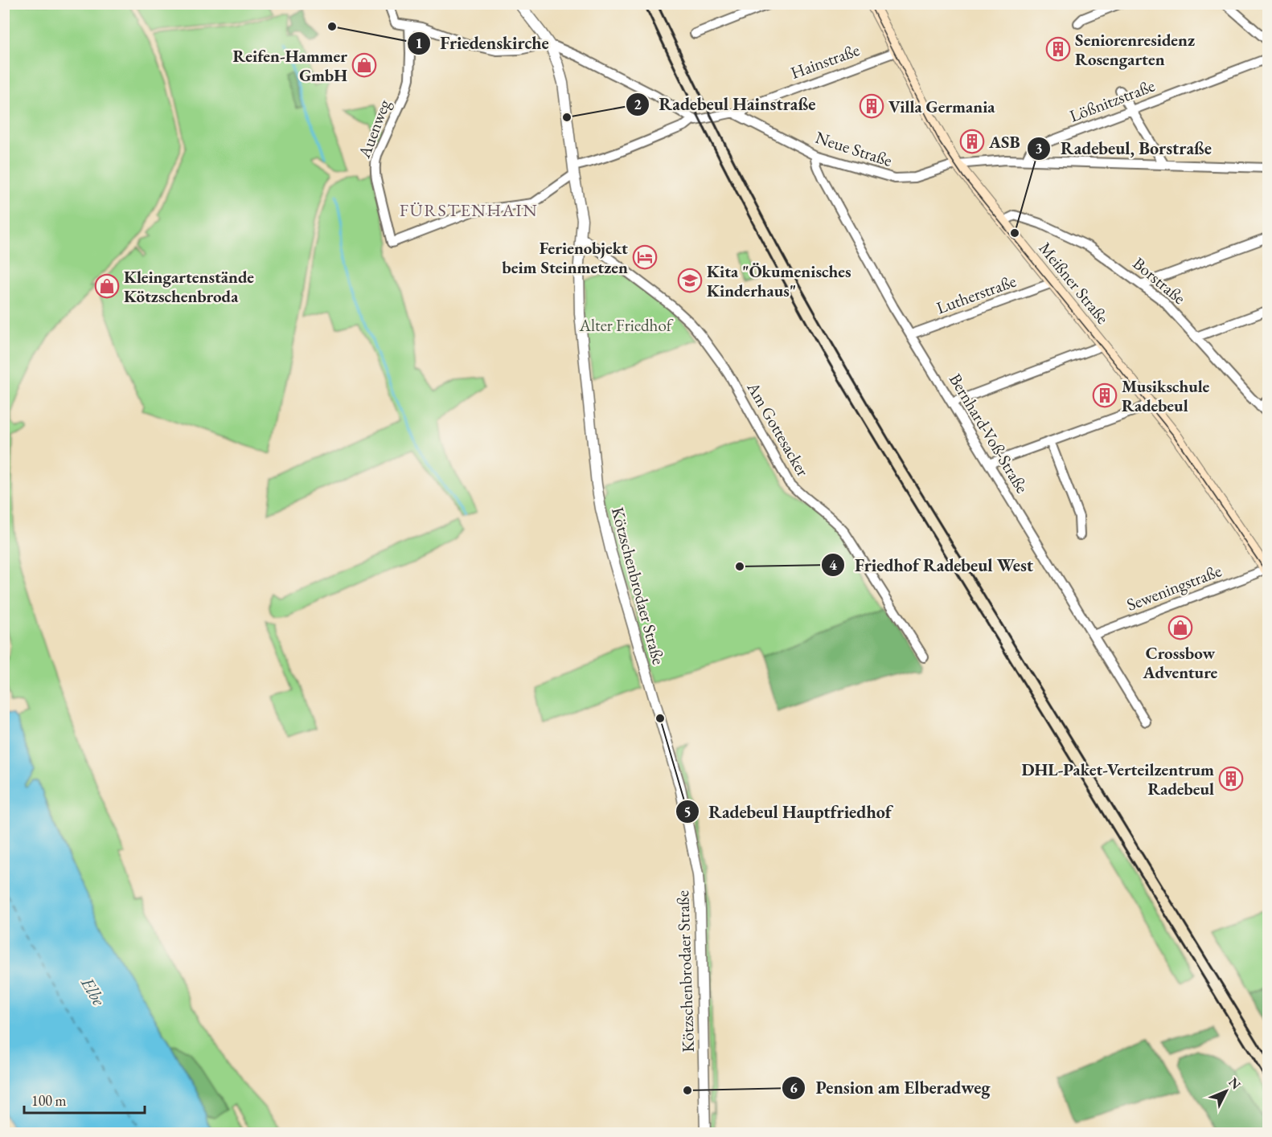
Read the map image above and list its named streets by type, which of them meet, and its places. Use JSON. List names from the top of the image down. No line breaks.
{"streets":{"main road":["Meißner Straße"],"street":["Hainstraße","Lößnitzstraße","Auenweg","Neue Straße","Borstraße","Lutherstraße","Am Gottesacker","Bernhard-Voß-Straße","Kötzschenbrodaer Straße","Seweningstraße"]},"crossings":[["Hainstraße","Neue Straße"],["Hainstraße","Meißner Straße"],["Lößnitzstraße","Neue Straße"],["Auenweg","Kötzschenbrodaer Straße"],["Neue Straße","Meißner Straße"],["Neue Straße","Bernhard-Voß-Straße"],["Borstraße","Meißner Straße"],["Meißner Straße","Lutherstraße"],["Meißner Straße","Seweningstraße"],["Lutherstraße","Bernhard-Voß-Straße"],["Am Gottesacker","Kötzschenbrodaer Straße"],["Bernhard-Voß-Straße","Seweningstraße"]],"districts":["FÜRSTENHAIN"],"water":["Elbe"],"parks":["Alter Friedhof"],"places":{"other":["Friedenskirche","Radebeul Hainstraße","Radebeul, Borstraße","Friedhof Radebeul West","Radebeul Hauptfriedhof","Pension am Elberadweg"],"building":["Seniorenresidenz Rosengarten","Villa Germania","ASB","Musikschule Radebeul","DHL-Paket-Verteilzentrum Radebeul"],"shop":["Reifen-Hammer GmbH","Kleingartenstände Kötzschenbroda","Crossbow Adventure"],"hotel":["Ferienobjekt beim Steinmetzen"],"school or university":["Kita \"Ökumenisches Kinderhaus\""]},"scale_bar":"100 m","north":"top right"}
